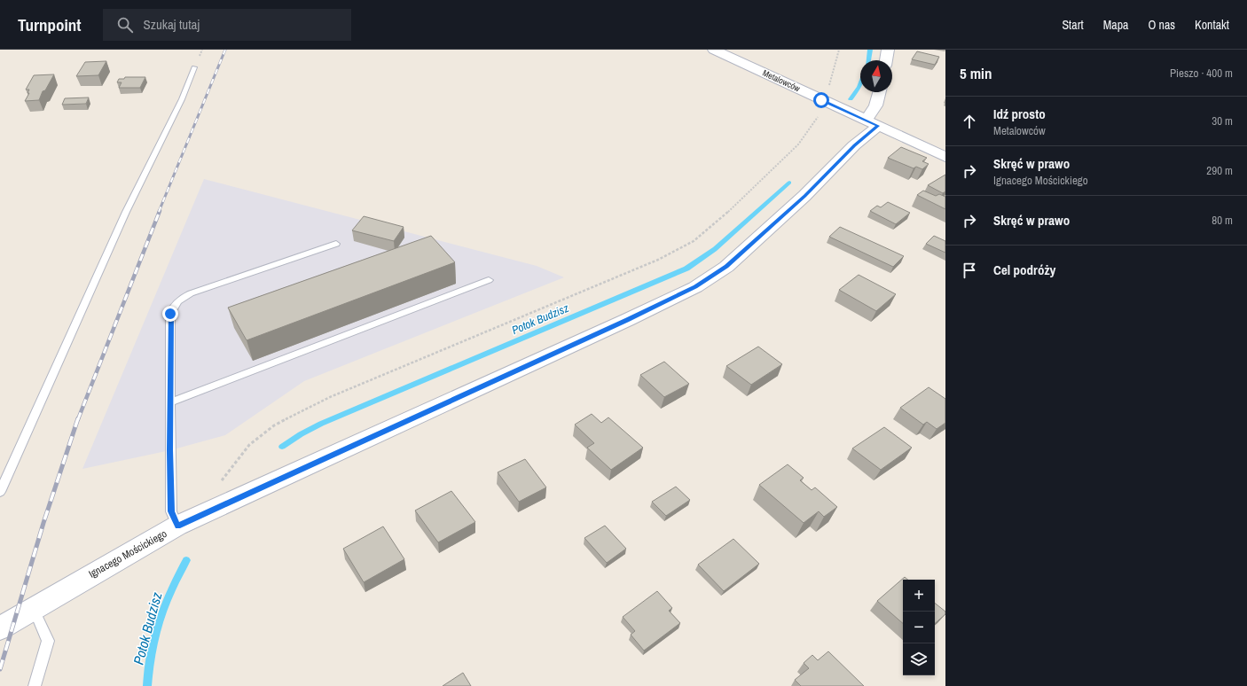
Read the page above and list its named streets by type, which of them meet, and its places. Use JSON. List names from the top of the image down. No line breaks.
{"streets":{"street":["Metalowców","Ignacego Mościckiego"]},"crossings":[["Metalowców","Ignacego Mościckiego"]],"water":["Potok Budzisz"],"north":"top","page":{"header":"Turnpoint","search":"Szukaj tutaj","nav":["Start","Mapa","O nas","Kontakt"],"heading":["5 min","Pieszo · 400 m"],"list":[["Idź prosto","Metalowców","30 m"],["Skręć w prawo","Ignacego Mościckiego","290 m"],["Skręć w prawo","80 m"],"Cel podróży"],"map_buttons":["+","−"]}}
